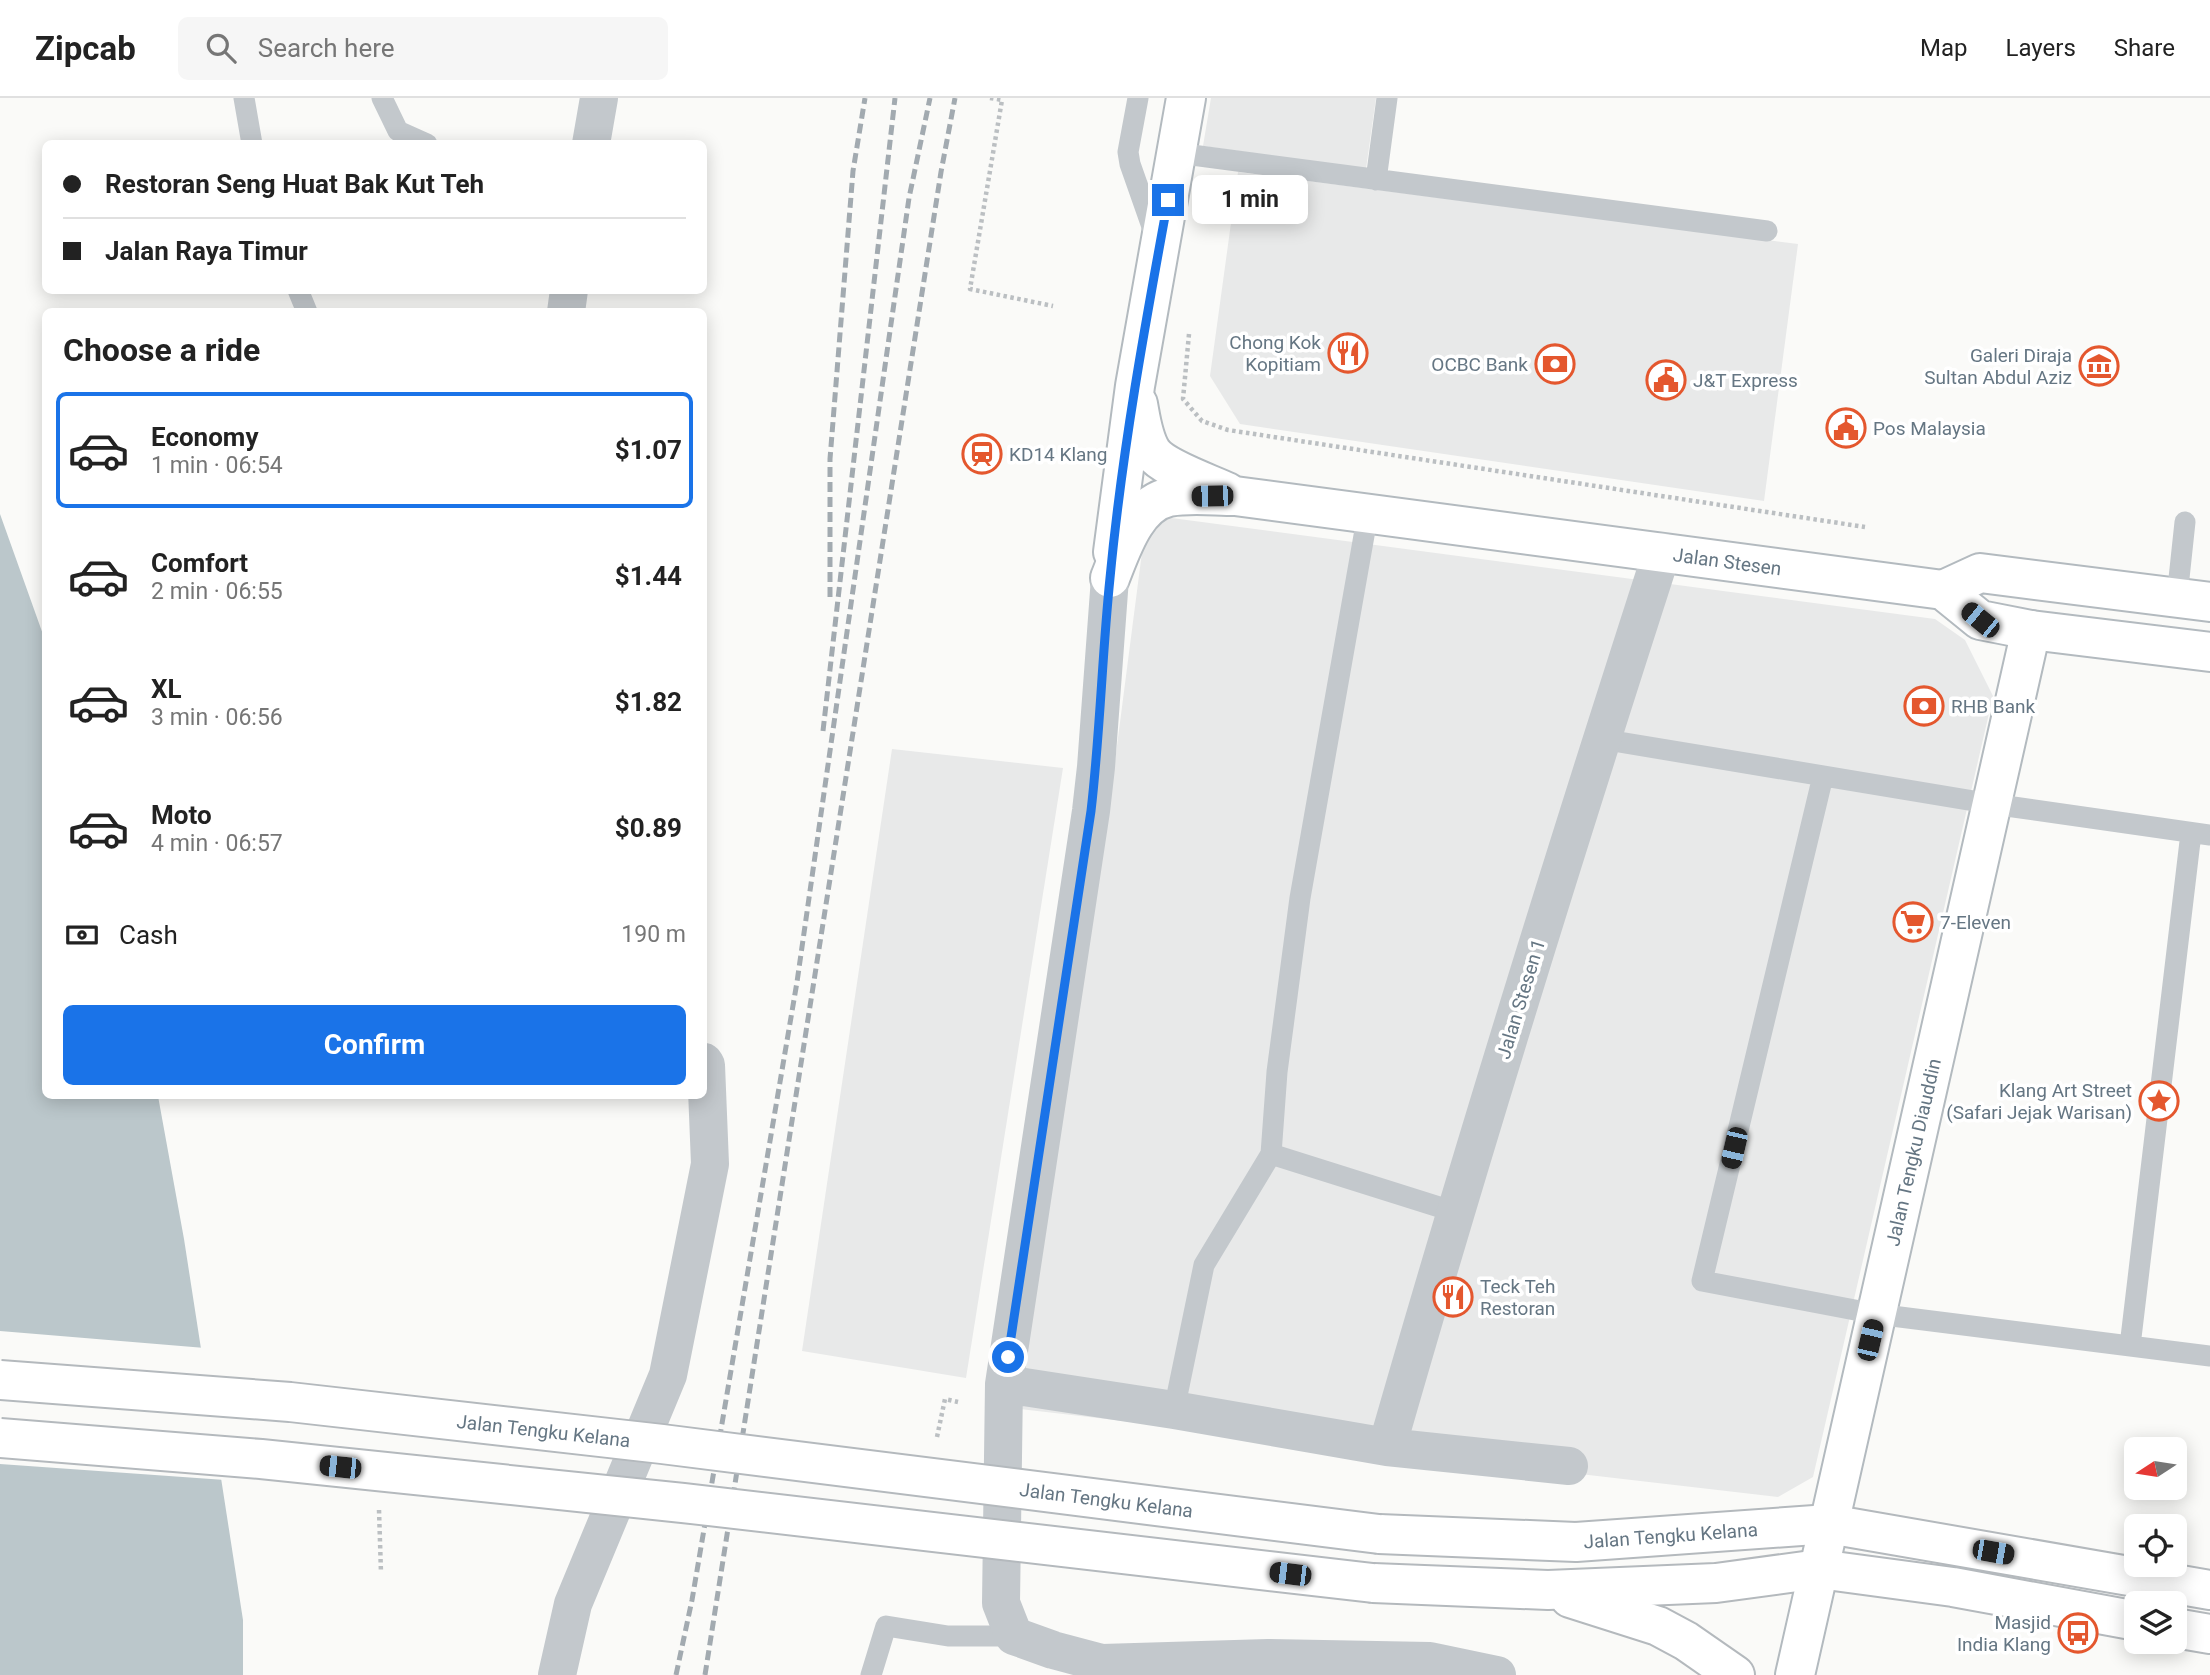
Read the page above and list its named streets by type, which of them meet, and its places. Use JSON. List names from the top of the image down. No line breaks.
{"streets":{"main road":["Jalan Stesen","Jalan Tengku Diauddin","Jalan Tengku Kelana"],"street":["Jalan Stesen 1"]},"crossings":[["Jalan Stesen","Jalan Stesen 1"],["Jalan Tengku Diauddin","Jalan Tengku Kelana"]],"places":{"restaurant":["Chong Kok Kopitiam","Teck Teh Restoran"],"bank":["OCBC Bank","RHB Bank"],"museum":["Galeri Diraja Sultan Abdul Aziz"],"public building":["J&T Express","Pos Malaysia"],"station":["KD14 Klang"],"supermarket":["7-Eleven"],"place":["Klang Art Street (Safari Jejak Warisan)"],"bus stop":["Masjid India Klang"]},"north":"left","page":{"header":"Zipcab","search":"Search here","nav":["Map","Layers","Share"],"banner":["Restoran Seng Huat Bak Kut Teh","Jalan Raya Timur"],"bubble":"1 min","heading":"Choose a ride","list":[{"name":"Economy","note":"1 min · 06:54","value":"$1.07"},{"name":"Comfort","note":"2 min · 06:55","value":"$1.44"},{"name":"XL","note":"3 min · 06:56","value":"$1.82"},{"name":"Moto","note":"4 min · 06:57","value":"$0.89"}],"pay":["Cash","190 m"],"buttons":"Confirm"}}
